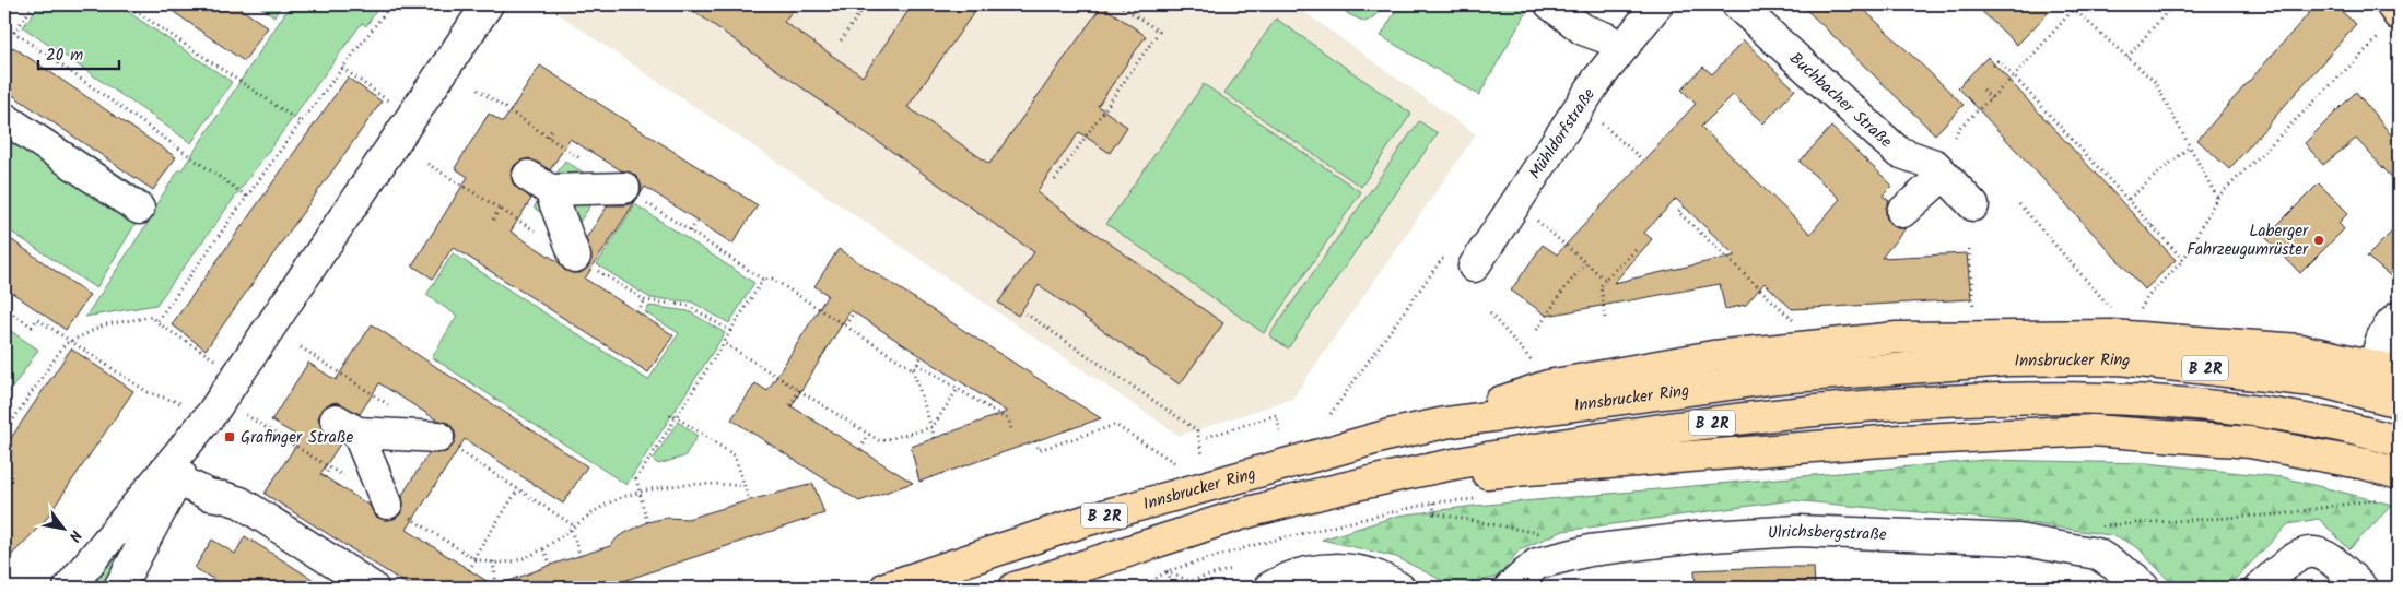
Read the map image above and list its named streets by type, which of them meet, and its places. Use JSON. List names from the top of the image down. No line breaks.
{"streets":{"main road":["Innsbrucker Ring","B 2R"],"street":["Buchbacher Straße","Mühldorfstraße","Ulrichsbergstraße"]},"places":{"other":["Laberger Fahrzeugumrüster"],"transit":["Grafinger Straße"]},"scale_bar":"20 m","north":"bottom right"}
